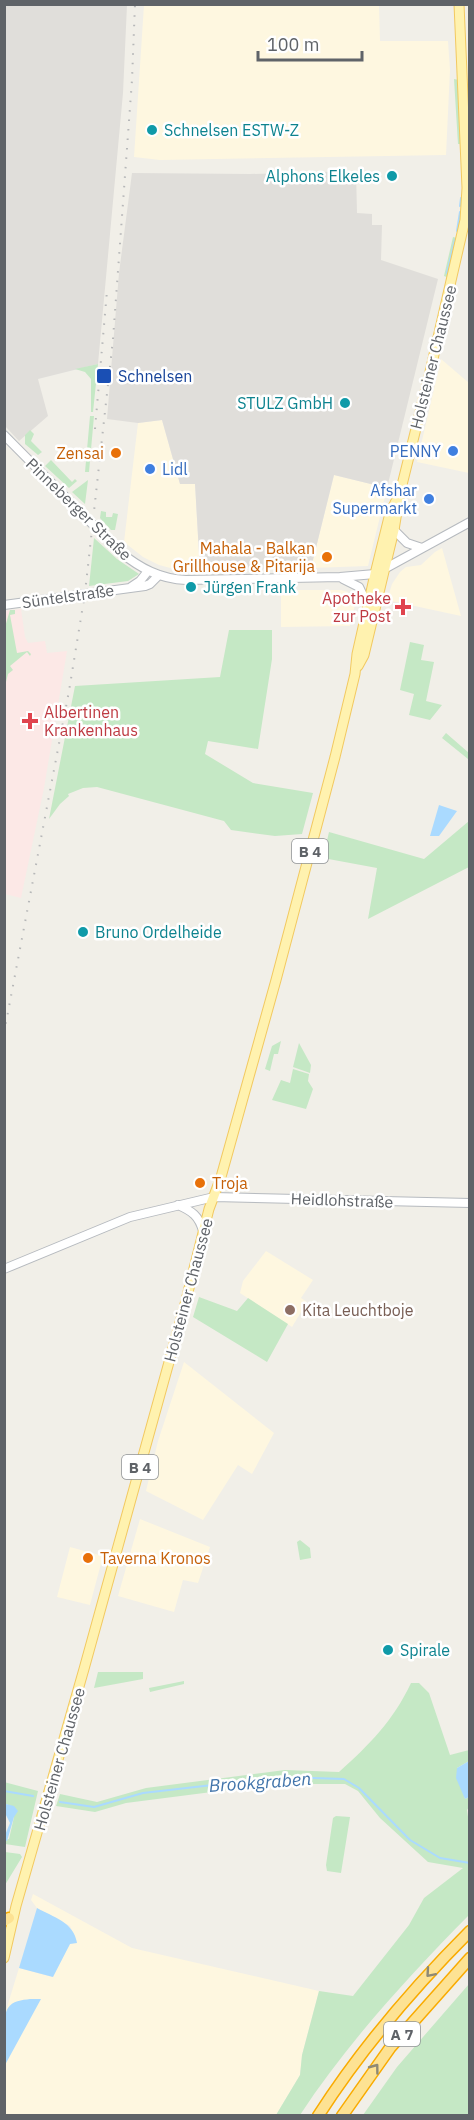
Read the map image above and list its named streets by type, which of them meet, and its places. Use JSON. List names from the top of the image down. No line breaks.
{"streets":{"highway":["A 7"],"main road":["Holsteiner Chaussee","Pinneberger Straße","Süntelstraße","B 4","Heidlohstraße"]},"crossings":[["Holsteiner Chaussee","Pinneberger Straße"],["Holsteiner Chaussee","Heidlohstraße"],["Pinneberger Straße","Süntelstraße"]],"water":["Brookgraben"],"places":{"other":["Schnelsen ESTW-Z","Alphons Elkeles","STULZ GmbH","PENNY","Zensai","Lidl","Afshar Supermarkt","Mahala - Balkan Grillhouse & Pitarija","Jürgen Frank","Bruno Ordelheide","Troja","Kita Leuchtboje","Taverna Kronos","Spirale"],"transit":["Schnelsen"],"health":["Apotheke zur Post","Albertinen Krankenhaus"]},"scale_bar":"100 m"}
